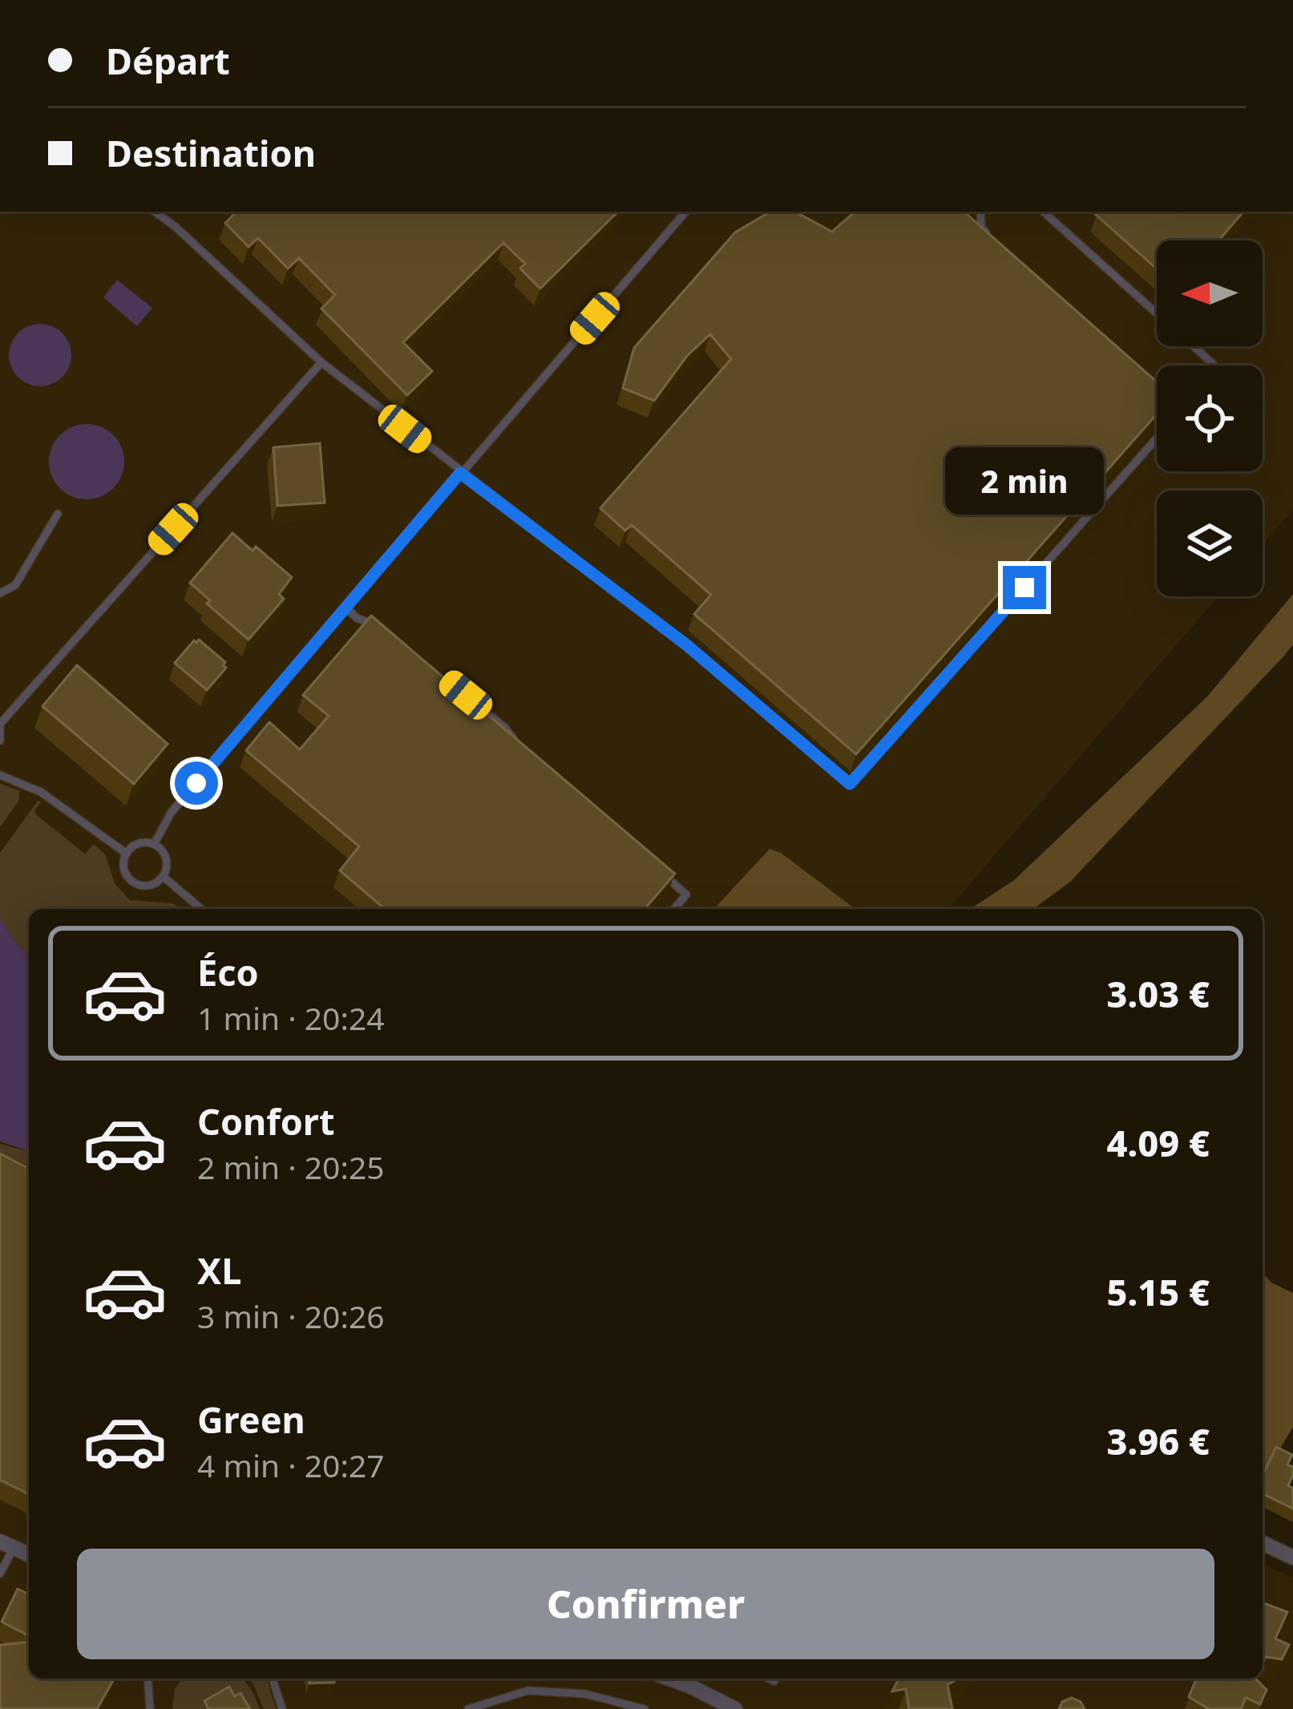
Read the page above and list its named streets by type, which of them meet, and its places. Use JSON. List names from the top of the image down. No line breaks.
{"north":"left","page":{"banner":["Départ","Destination"],"bubble":"2 min","list":[{"name":"Éco","note":"1 min · 20:24","value":"3.03 €"},{"name":"Confort","note":"2 min · 20:25","value":"4.09 €"},{"name":"XL","note":"3 min · 20:26","value":"5.15 €"},{"name":"Green","note":"4 min · 20:27","value":"3.96 €"}],"buttons":"Confirmer"}}
